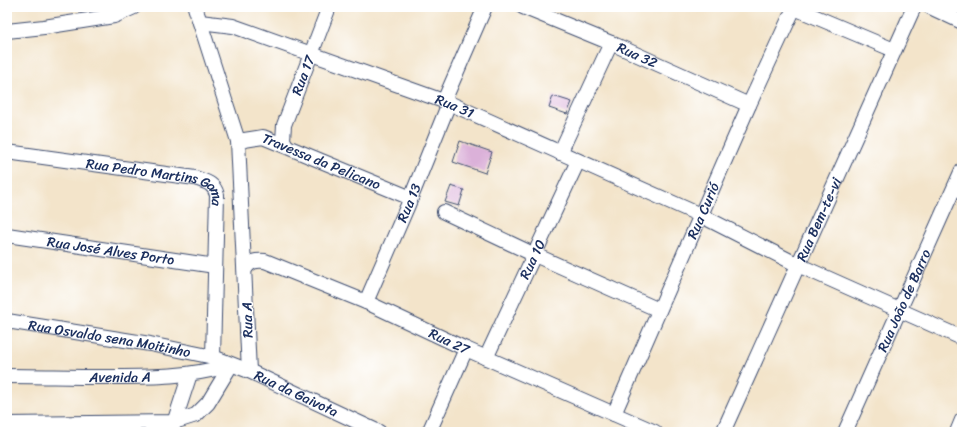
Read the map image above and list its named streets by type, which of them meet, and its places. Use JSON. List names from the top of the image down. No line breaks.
{"streets":{"street":["Rua 32","Rua 17","Rua 31","Travessa da Pelicano","Rua Pedro Martins Gama","Rua 13","Rua Curió","Rua Bem-te-vi","Rua José Alves Porto","Rua 10","Rua João de Barro","Rua A","Rua Osvaldo sena Moitinho","Rua 27","Avenida A","Rua da Gaivota"]},"crossings":[["Rua 32","Rua Curió"],["Rua 17","Rua 31"],["Rua 17","Travessa da Pelicano"],["Rua 31","Rua 13"],["Rua 31","Rua Curió"],["Rua 31","Rua Bem-te-vi"],["Rua 31","Rua 10"],["Rua 31","Rua João de Barro"],["Travessa da Pelicano","Rua 13"],["Rua Pedro Martins Gama","Rua José Alves Porto"],["Rua Pedro Martins Gama","Rua Osvaldo sena Moitinho"],["Rua Pedro Martins Gama","Rua da Gaivota"],["Rua 13","Rua 27"],["Rua Curió","Rua 27"],["Rua 10","Rua 27"],["Rua A","Rua 27"],["Rua A","Rua da Gaivota"],["Rua Osvaldo sena Moitinho","Rua da Gaivota"],["Avenida A","Rua da Gaivota"]]}
